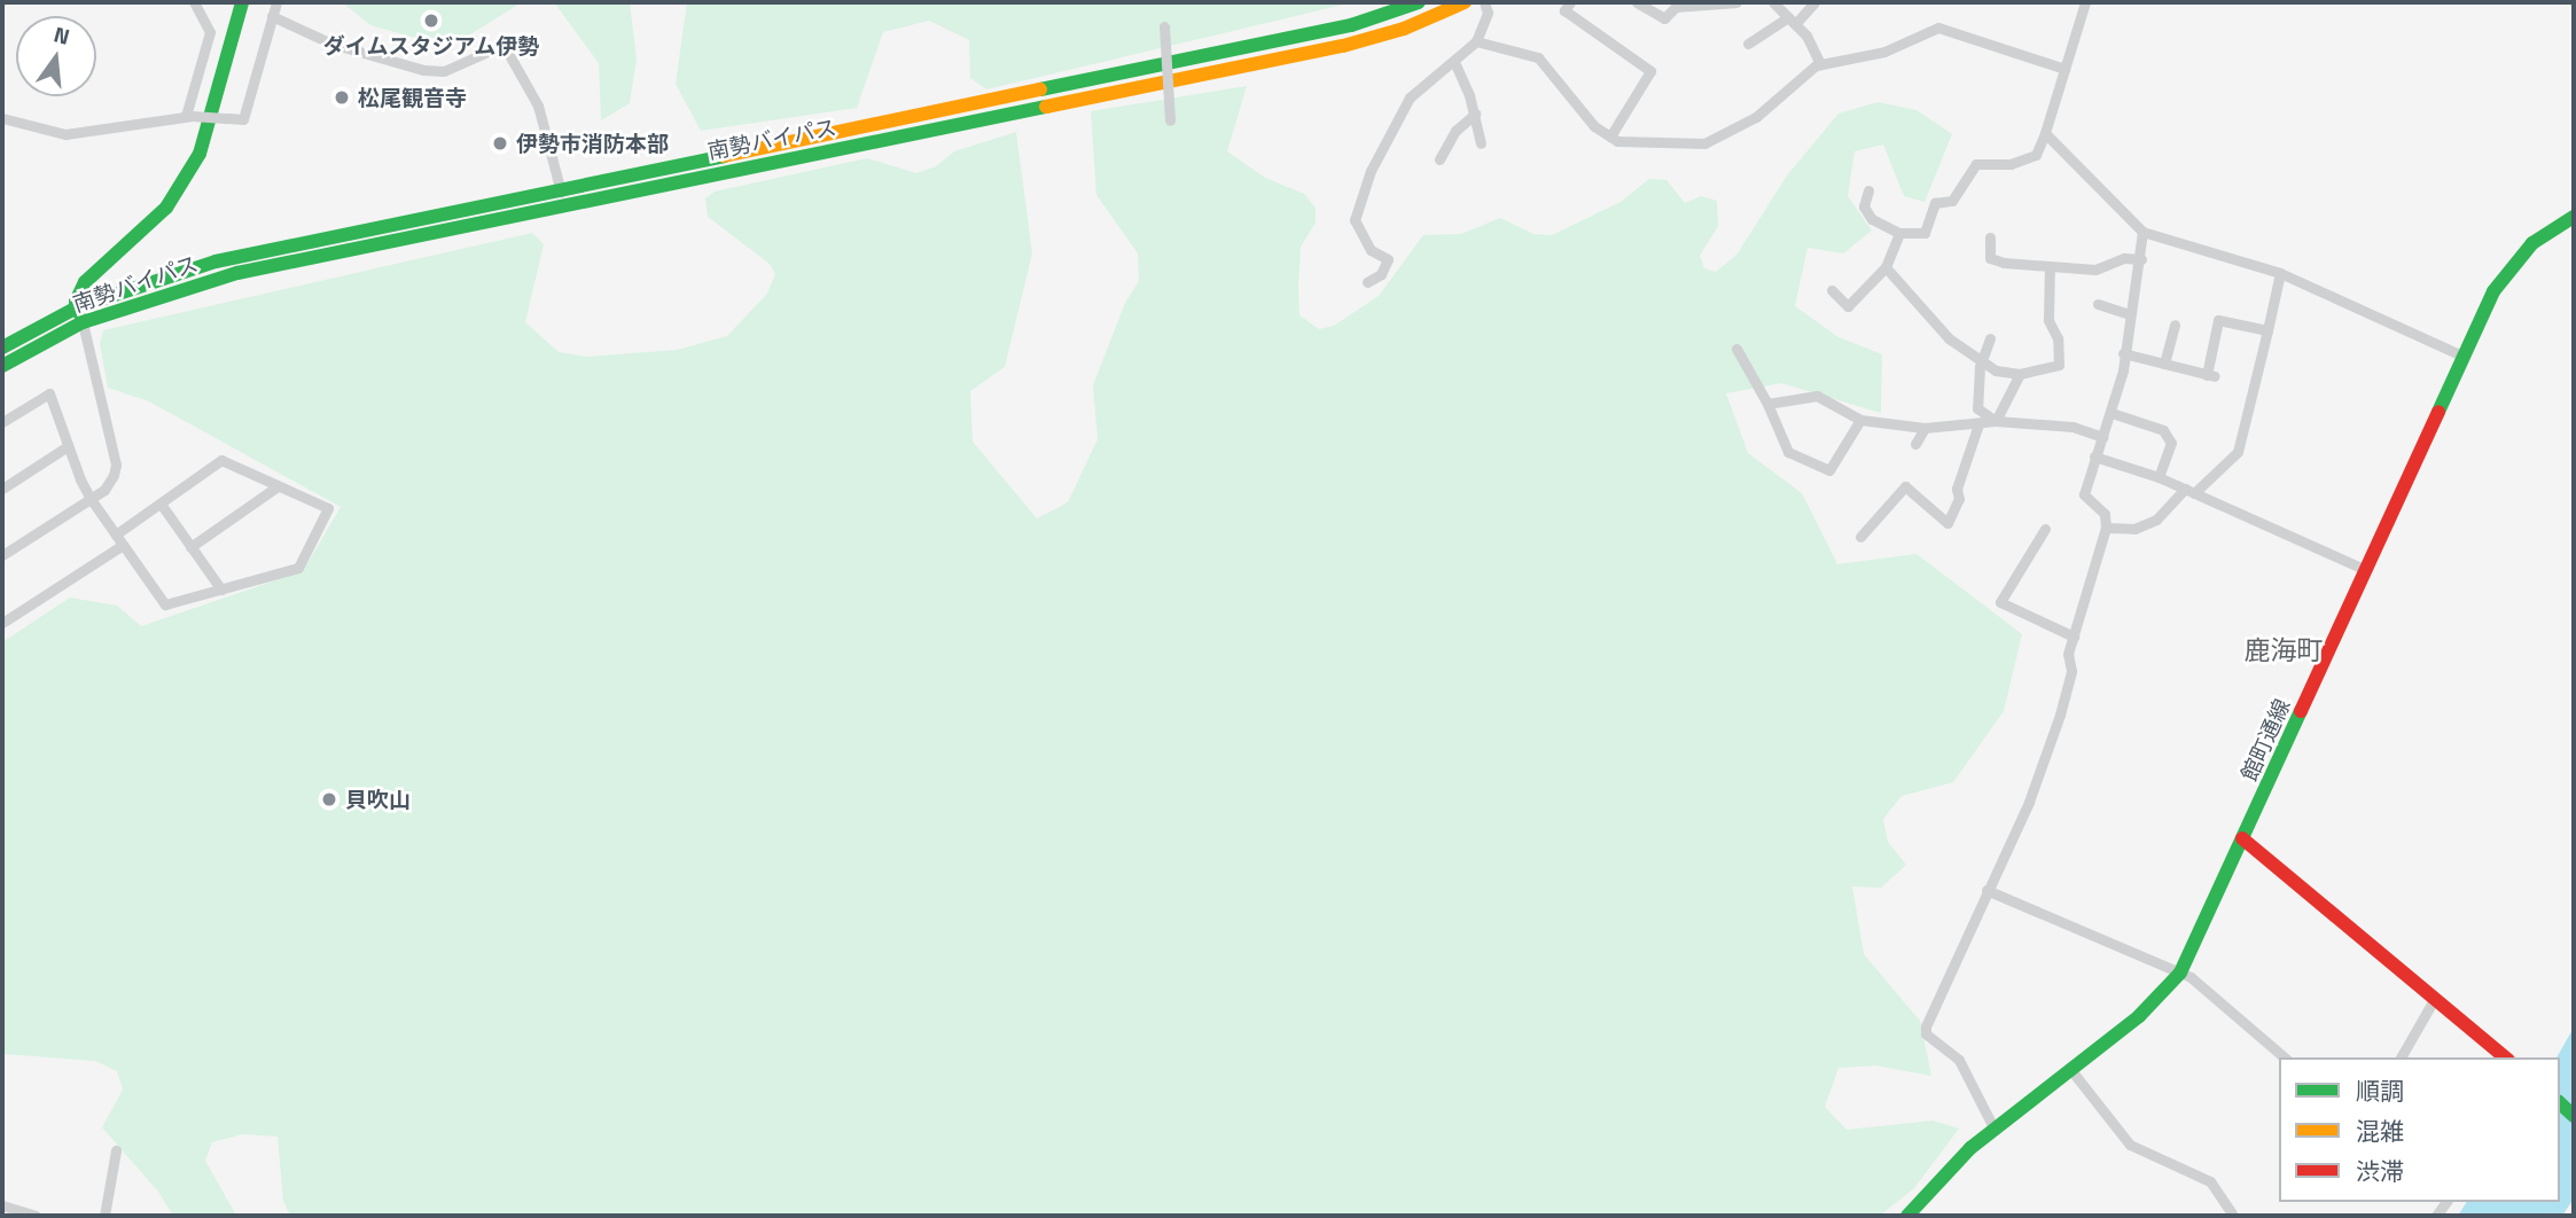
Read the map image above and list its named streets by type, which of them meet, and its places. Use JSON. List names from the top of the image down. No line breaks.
{"streets":{"main road":["南勢バイパス","館町通線"]},"districts":["鹿海町"],"places":["ダイムスタジアム伊勢","松尾観音寺","伊勢市消防本部","貝吹山"],"legend":["順調","混雑","渋滞"],"north":"top"}
